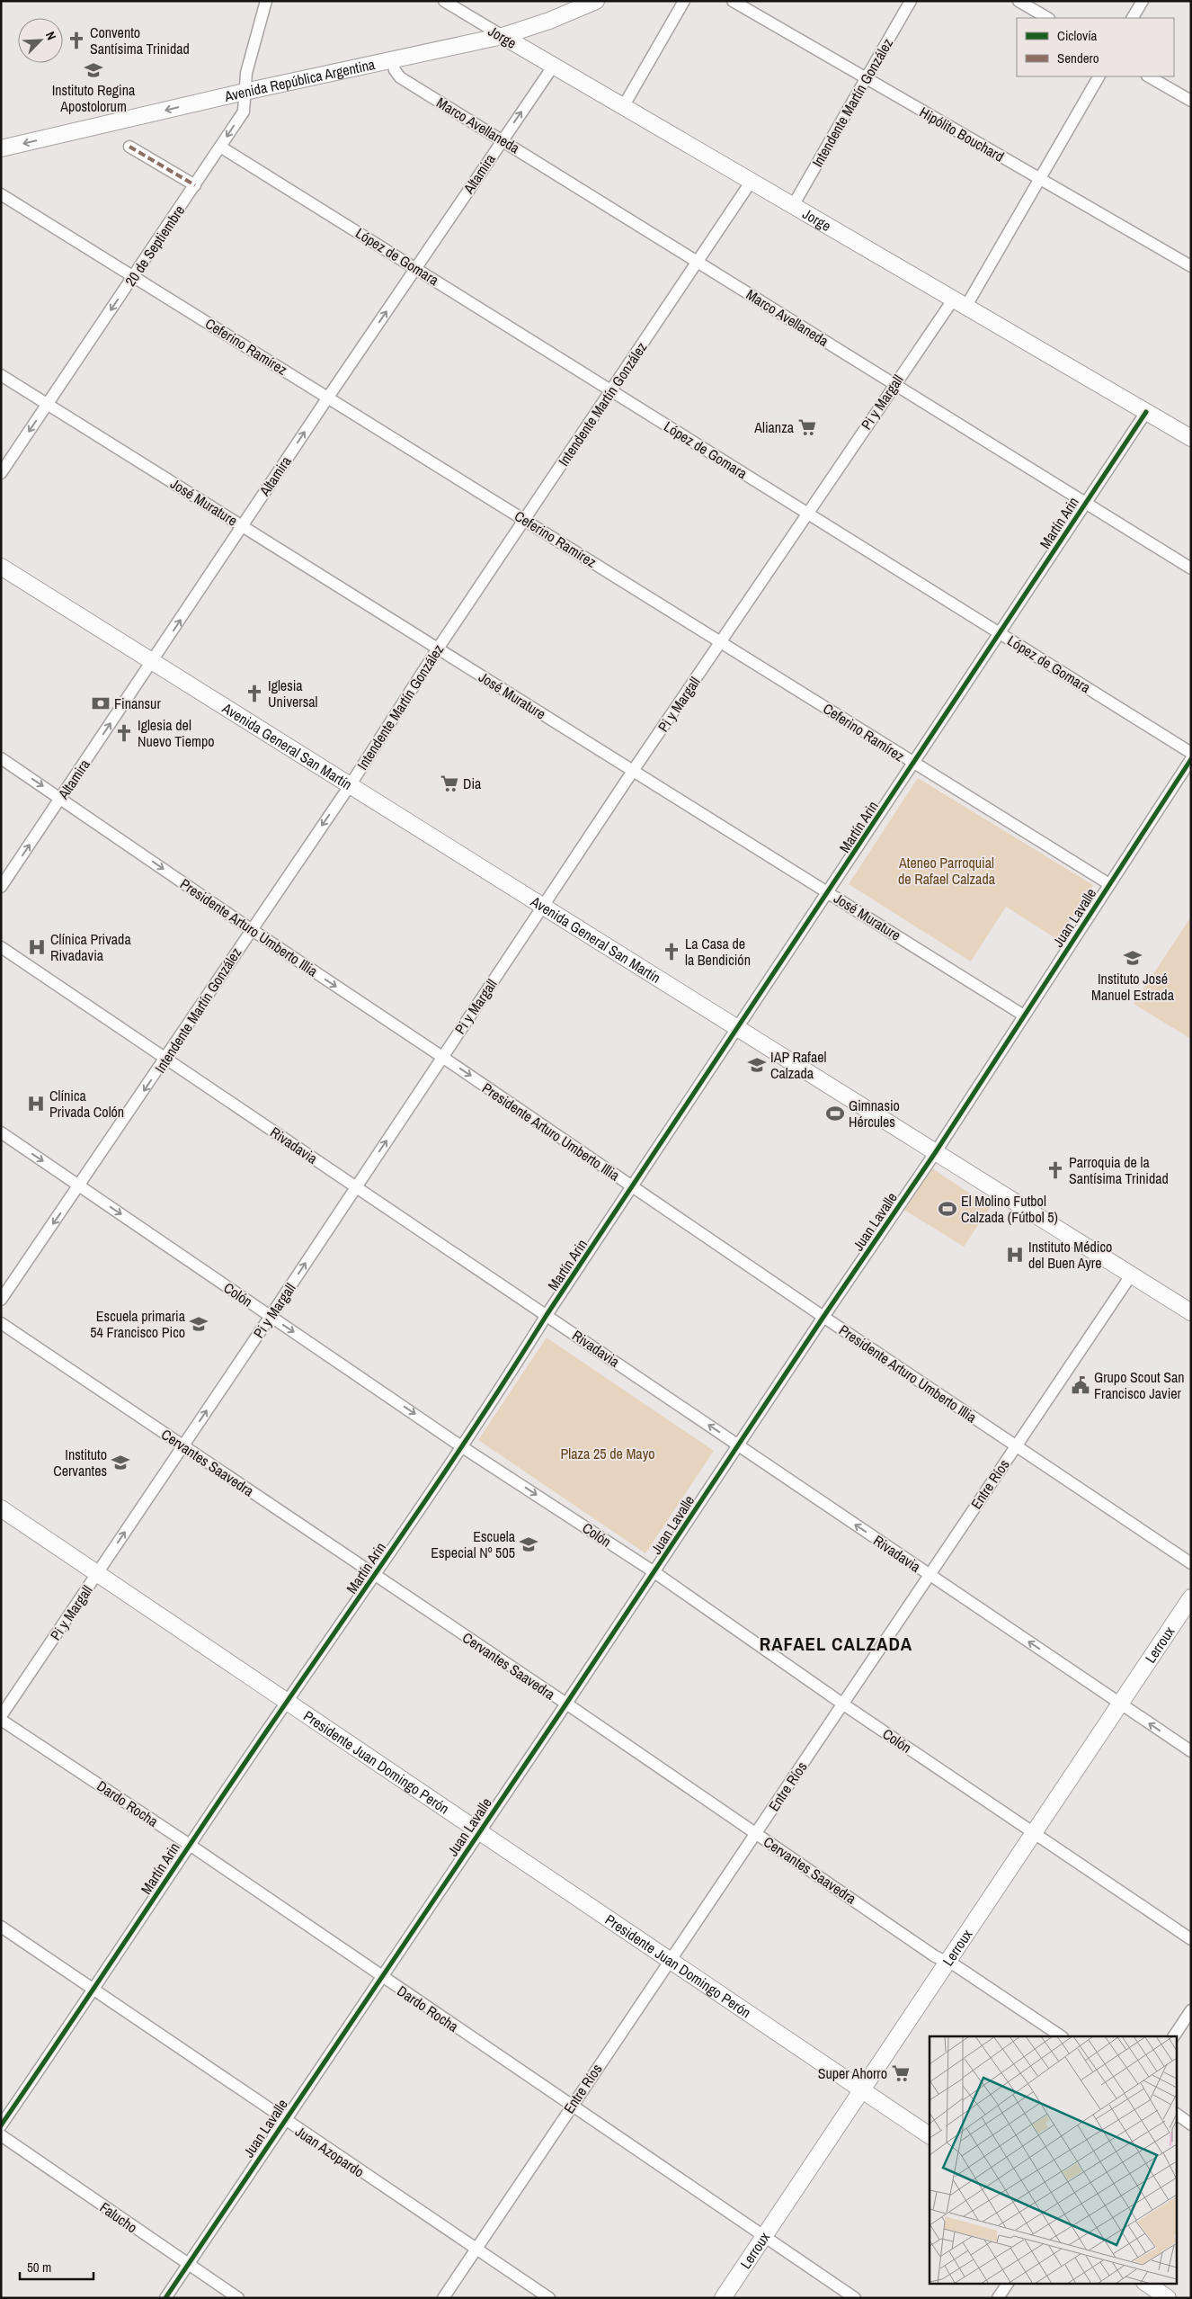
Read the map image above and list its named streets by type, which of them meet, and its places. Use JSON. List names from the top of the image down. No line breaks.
{"streets":{"street":["Jorge","Avenida República Argentina","Intendente Martín González","Marco Avellaneda","Hipólito Bouchard","Altamira","20 de Septiembre","López de Gomara","Ceferino Ramírez","Pi y Margall","José Murature","Martín Arin","Avenida General San Martín","Juan Lavalle","Presidente Arturo Umberto Illia","Rivadavia","Colón","Cervantes Saavedra","Entre Ríos","Lerroux","Presidente Juan Domingo Perón","Dardo Rocha","Juan Azopardo","Falucho"]},"crossings":[["Jorge","Avenida República Argentina"],["Jorge","Intendente Martín González"],["Jorge","Altamira"],["Jorge","Pi y Margall"],["Jorge","Martín Arin"],["Avenida República Argentina","Marco Avellaneda"],["Avenida República Argentina","20 de Septiembre"],["Intendente Martín González","Marco Avellaneda"],["Intendente Martín González","Hipólito Bouchard"],["Intendente Martín González","López de Gomara"],["Intendente Martín González","Ceferino Ramírez"],["Intendente Martín González","José Murature"],["Intendente Martín González","Avenida General San Martín"],["Intendente Martín González","Presidente Arturo Umberto Illia"],["Intendente Martín González","Rivadavia"],["Intendente Martín González","Colón"],["Marco Avellaneda","Altamira"],["Marco Avellaneda","Pi y Margall"],["Marco Avellaneda","Martín Arin"],["Hipólito Bouchard","Pi y Margall"],["Altamira","López de Gomara"],["Altamira","Ceferino Ramírez"],["Altamira","José Murature"],["Altamira","Avenida General San Martín"],["Altamira","Presidente Arturo Umberto Illia"],["20 de Septiembre","López de Gomara"],["20 de Septiembre","Ceferino Ramírez"],["20 de Septiembre","José Murature"],["López de Gomara","Pi y Margall"],["López de Gomara","Martín Arin"],["Ceferino Ramírez","Pi y Margall"],["Ceferino Ramírez","Martín Arin"],["Ceferino Ramírez","Juan Lavalle"],["Pi y Margall","José Murature"],["Pi y Margall","Avenida General San Martín"],["Pi y Margall","Presidente Arturo Umberto Illia"],["Pi y Margall","Rivadavia"],["Pi y Margall","Colón"],["Pi y Margall","Cervantes Saavedra"],["Pi y Margall","Presidente Juan Domingo Perón"],["Pi y Margall","Dardo Rocha"],["José Murature","Martín Arin"],["José Murature","Juan Lavalle"],["Martín Arin","Avenida General San Martín"],["Martín Arin","Presidente Arturo Umberto Illia"],["Martín Arin","Rivadavia"],["Martín Arin","Colón"],["Martín Arin","Cervantes Saavedra"],["Martín Arin","Presidente Juan Domingo Perón"],["Martín Arin","Dardo Rocha"],["Martín Arin","Juan Azopardo"],["Avenida General San Martín","Juan Lavalle"],["Avenida General San Martín","Entre Ríos"],["Juan Lavalle","Presidente Arturo Umberto Illia"],["Juan Lavalle","Rivadavia"],["Juan Lavalle","Colón"],["Juan Lavalle","Cervantes Saavedra"],["Juan Lavalle","Presidente Juan Domingo Perón"],["Juan Lavalle","Dardo Rocha"],["Juan Lavalle","Juan Azopardo"],["Juan Lavalle","Falucho"],["Presidente Arturo Umberto Illia","Entre Ríos"],["Rivadavia","Entre Ríos"],["Rivadavia","Lerroux"],["Colón","Entre Ríos"],["Colón","Lerroux"],["Cervantes Saavedra","Entre Ríos"],["Cervantes Saavedra","Lerroux"],["Entre Ríos","Presidente Juan Domingo Perón"],["Entre Ríos","Dardo Rocha"],["Entre Ríos","Juan Azopardo"],["Lerroux","Presidente Juan Domingo Perón"],["Lerroux","Dardo Rocha"]],"one_way":["Avenida República Argentina","Altamira","20 de Septiembre","Presidente Arturo Umberto Illia","Rivadavia","Colón"],"districts":["RAFAEL CALZADA"],"parks":["Ateneo Parroquial de Rafael Calzada","Plaza 25 de Mayo"],"places":{"church":["Convento Santísima Trinidad","Iglesia Universal","Iglesia del Nuevo Tiempo","La Casa de la Bendición","Parroquia de la Santísima Trinidad"],"school or university":["Instituto Regina Apostolorum","Instituto José Manuel Estrada","IAP Rafael Calzada","Escuela primaria 54 Francisco Pico","Instituto Cervantes","Escuela Especial Nº 505"],"supermarket":["Alianza","Dia","Super Ahorro"],"bank":["Finansur"],"hospital":["Clínica Privada Rivadavia","Clínica Privada Colón","Instituto Médico del Buen Ayre"],"sports":["Gimnasio Hércules","El Molino Futbol Calzada (Fútbol 5)"],"public building":["Grupo Scout San Francisco Javier"]},"legend":["Ciclovía","Sendero"],"scale_bar":"50 m","north":"top right"}
